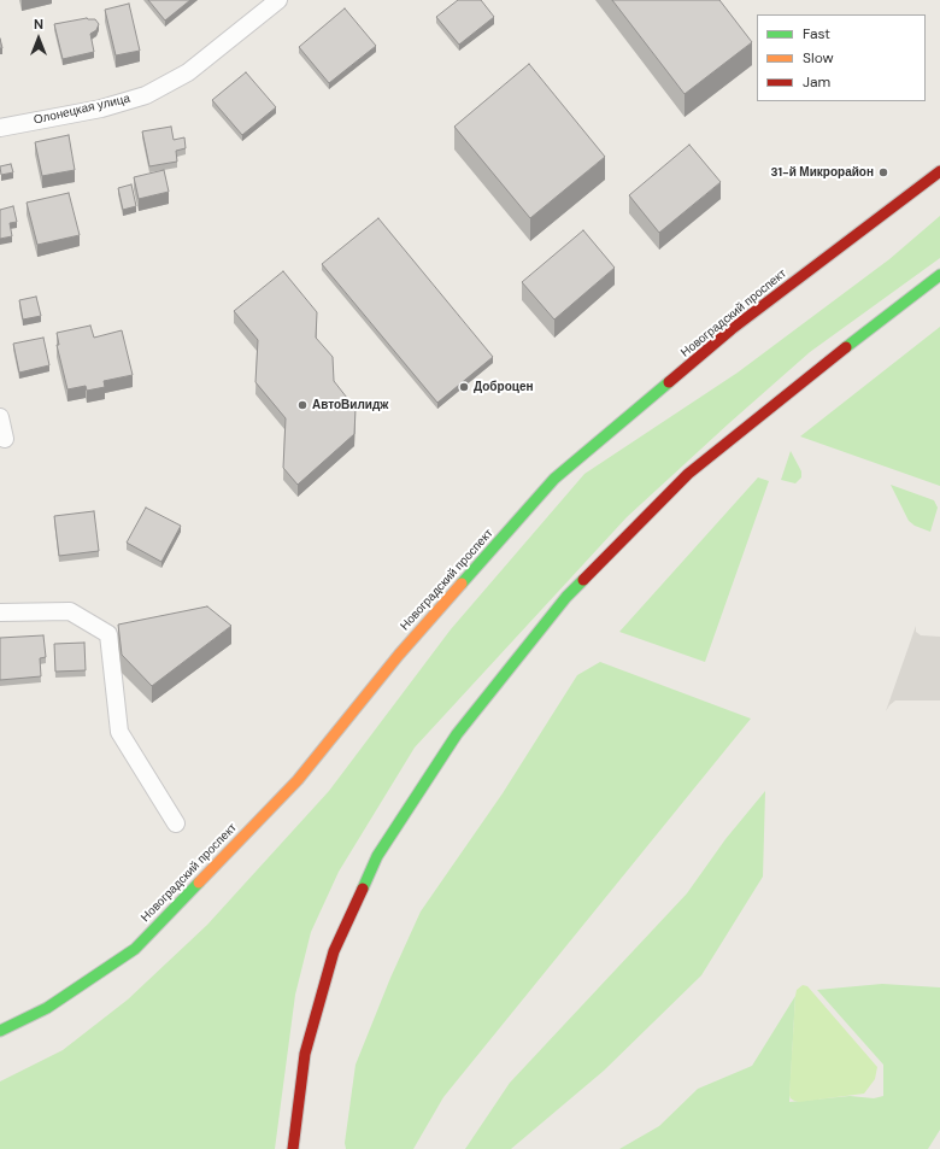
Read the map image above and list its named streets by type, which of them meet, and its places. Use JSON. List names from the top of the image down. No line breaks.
{"streets":{"main road":["Новоградский проспект"],"street":["Олонецкая улица"]},"places":["31-й Микрорайон","Доброцен","АвтоВилидж"],"legend":["Fast","Slow","Jam"],"north":"top"}
